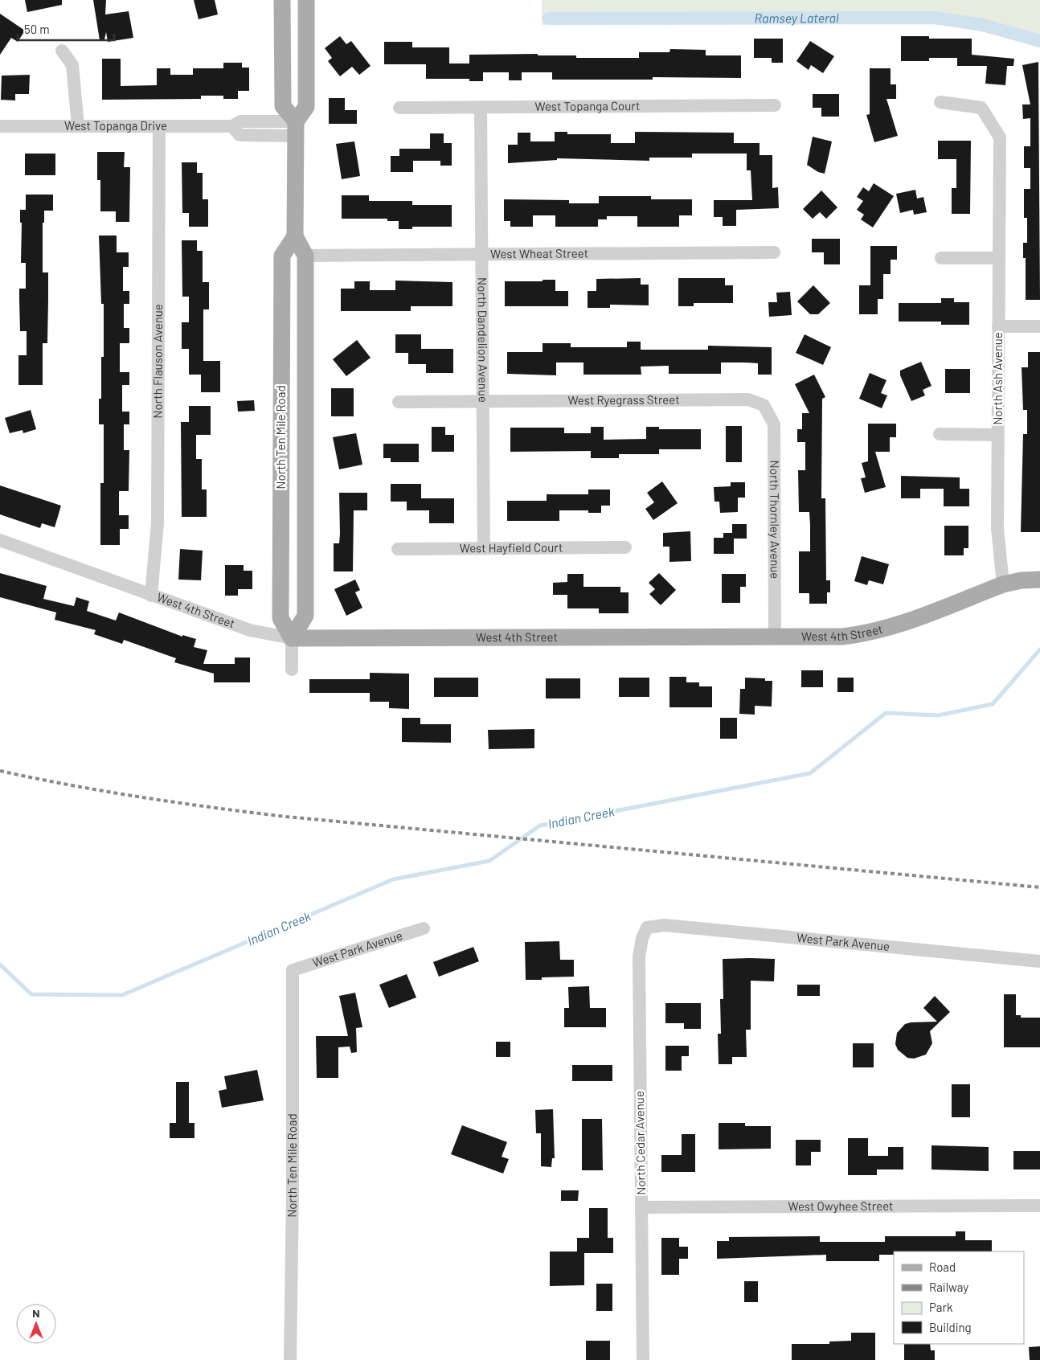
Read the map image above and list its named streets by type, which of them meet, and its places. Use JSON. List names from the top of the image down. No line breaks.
{"streets":{"main road":["North Ten Mile Road","West 4th Street"],"street":["West Topanga Court","West Topanga Drive","West Wheat Street","North Dandelion Avenue","North Flauson Avenue","North Ash Avenue","West Ryegrass Street","North Thornley Avenue","West Hayfield Court","West Park Avenue","North Cedar Avenue","West Owyhee Street"]},"crossings":[["West Topanga Court","North Dandelion Avenue"],["West Topanga Drive","North Flauson Avenue"],["West Topanga Drive","North Ten Mile Road"],["West Wheat Street","North Dandelion Avenue"],["West Wheat Street","North Ten Mile Road"],["North Dandelion Avenue","West Ryegrass Street"],["North Dandelion Avenue","West Hayfield Court"],["North Flauson Avenue","West 4th Street"],["North Ash Avenue","West 4th Street"],["West Ryegrass Street","North Thornley Avenue"],["North Ten Mile Road","West 4th Street"],["North Ten Mile Road","West Park Avenue"],["North Thornley Avenue","West 4th Street"],["West Park Avenue","North Cedar Avenue"],["North Cedar Avenue","West Owyhee Street"]],"water":["Ramsey Lateral","Indian Creek"],"legend":["Road","Railway","Park","Building"],"scale_bar":"50 m","north":"top"}
